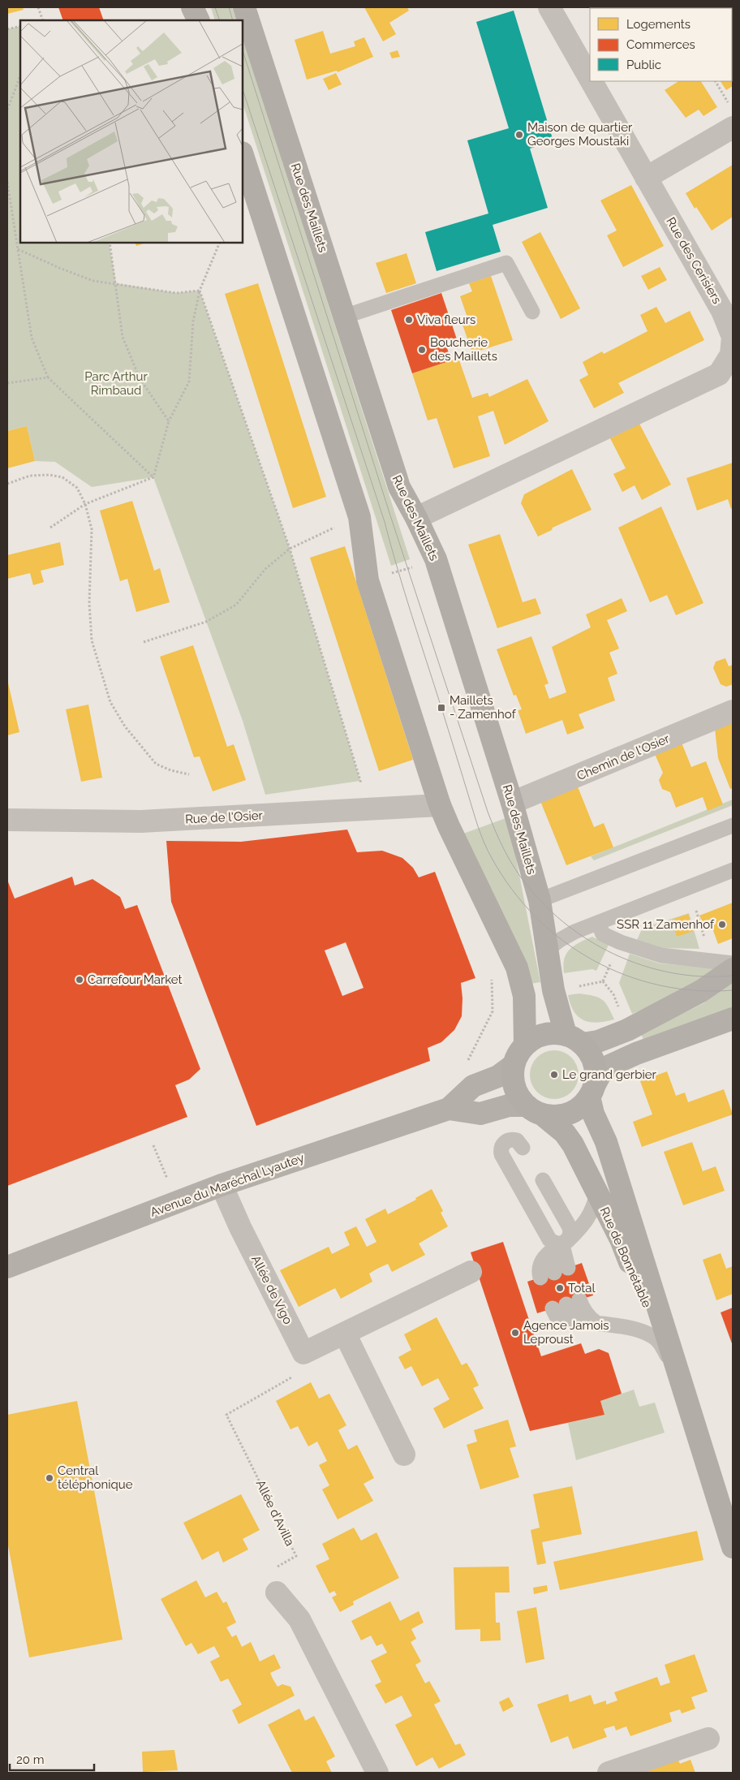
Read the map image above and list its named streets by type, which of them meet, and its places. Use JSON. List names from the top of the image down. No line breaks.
{"streets":{"main road":["Rue des Maillets","Rue de Bonnétable"],"street":["Rue des Cerisiers","Chemin de l'Osier","Rue de l'Osier","Avenue du Maréchal Lyautey","Allée de Vigo"],"path":["Allée d'Avilla"]},"crossings":[["Rue des Maillets","Rue des Cerisiers"],["Rue des Maillets","Chemin de l'Osier"],["Rue des Maillets","Avenue du Maréchal Lyautey"],["Rue des Maillets","Rue de Bonnétable"],["Avenue du Maréchal Lyautey","Rue de Bonnétable"],["Avenue du Maréchal Lyautey","Allée de Vigo"],["Allée de Vigo","Allée d'Avilla"]],"parks":["Parc Arthur Rimbaud"],"places":{"other":["Maison de quartier Georges Moustaki","Viva fleurs","Boucherie des Maillets","SSR 11 Zamenhof","Carrefour Market","Le grand gerbier","Total","Agence Jamois Leproust","Central téléphonique"],"transit":["Maillets - Zamenhof"]},"legend":["Logements","Commerces","Public"],"scale_bar":"20 m"}
